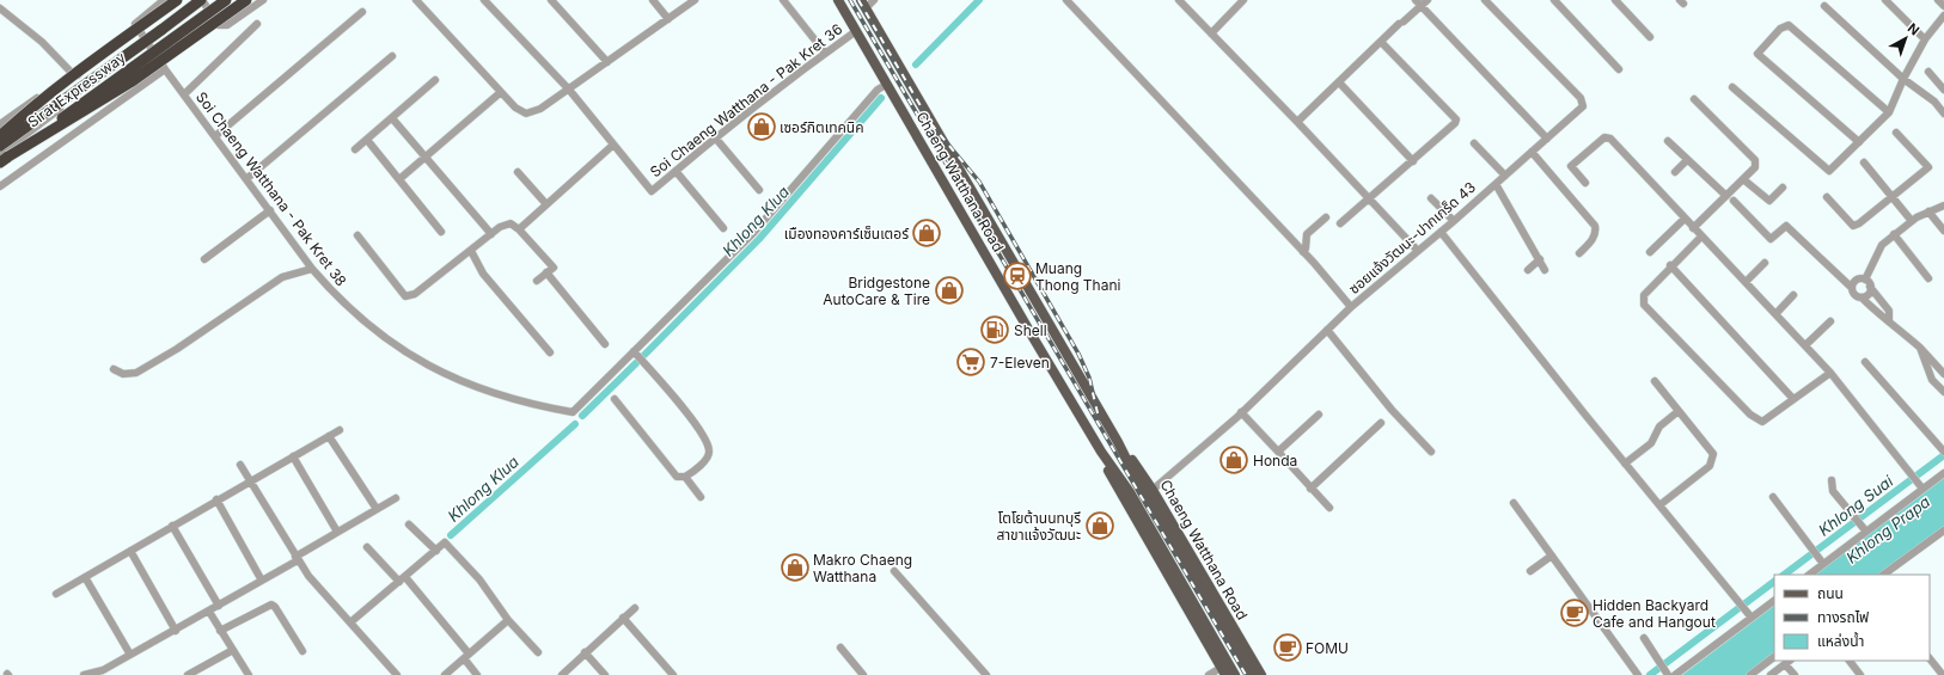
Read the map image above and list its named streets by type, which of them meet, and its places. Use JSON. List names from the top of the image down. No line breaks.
{"streets":{"highway":["Sirat Expressway"],"main road":["Chaeng Watthana Road"],"street":["Soi Chaeng Watthana - Pak Kret 36","Soi Chaeng Watthana - Pak Kret 38","ซอยแจ้งวัฒนะ-ปากเกร็ด 43"]},"crossings":[["Soi Chaeng Watthana - Pak Kret 36","Chaeng Watthana Road"],["Chaeng Watthana Road","Soi Chaeng Watthana - Pak Kret 38"],["Chaeng Watthana Road","ซอยแจ้งวัฒนะ-ปากเกร็ด 43"]],"water":["Khlong Klua","Khlong Suai","Khlong Prapa"],"places":{"shop":["เซอร์กิตเทคนิค","เมืองทองคาร์เซ็นเตอร์","Bridgestone AutoCare & Tire","Honda","โตโยต้านนทบุรี สาขาแจ้งวัฒนะ","Makro Chaeng Watthana"],"station":["Muang Thong Thani"],"fuel station":["Shell"],"supermarket":["7-Eleven"],"cafe":["Hidden Backyard Cafe and Hangout","FOMU"]},"legend":["ถนน","ทางรถไฟ","แหล่งน้ำ"],"north":"top right"}
